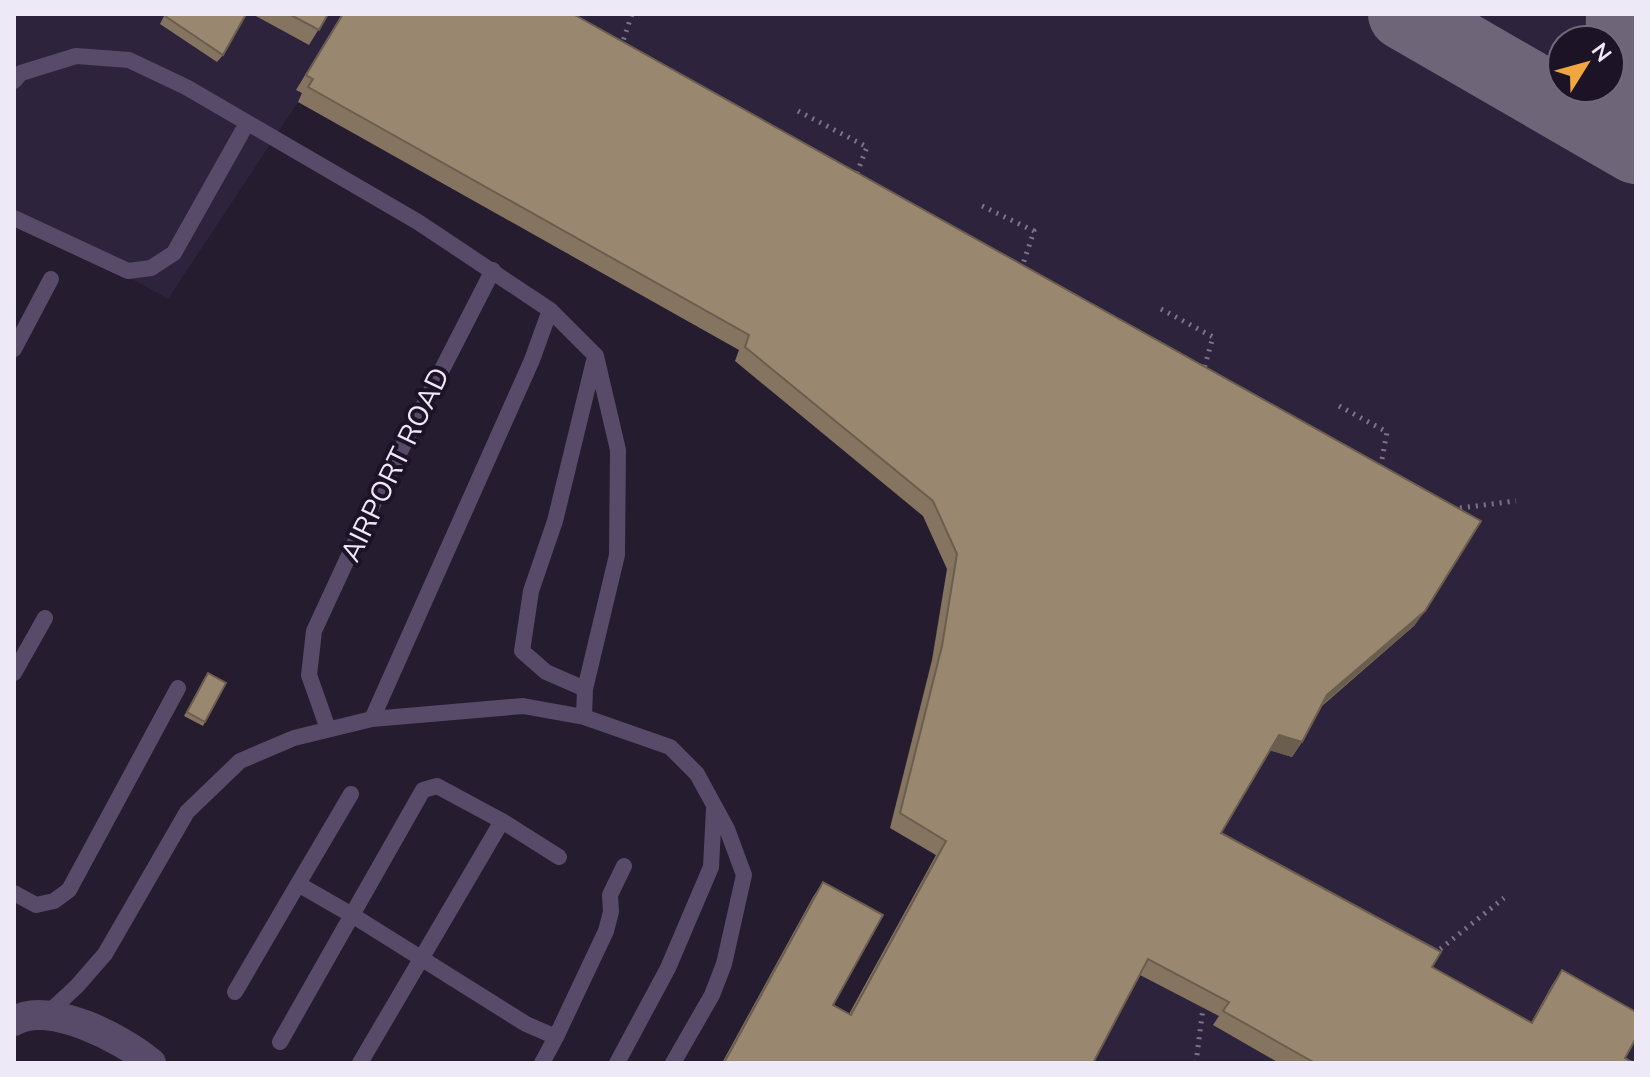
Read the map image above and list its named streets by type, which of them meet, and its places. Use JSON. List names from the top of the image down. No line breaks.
{"streets":{"lane":["AIRPORT ROAD"]},"north":"top right"}
